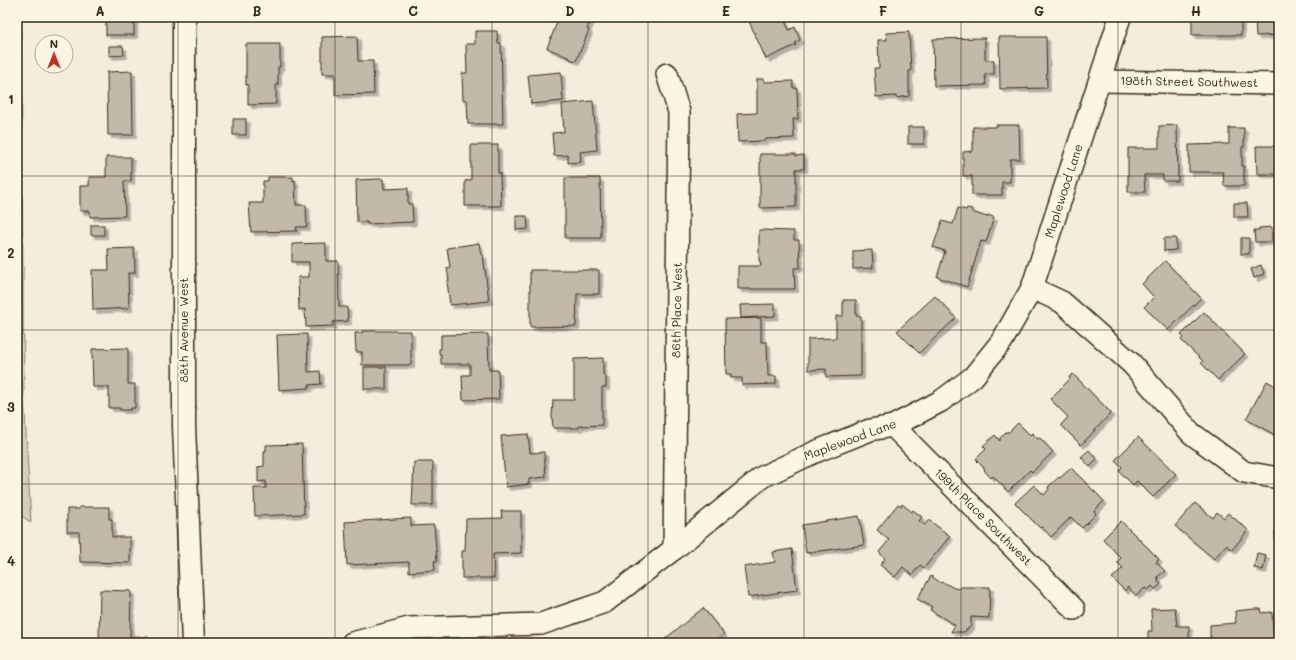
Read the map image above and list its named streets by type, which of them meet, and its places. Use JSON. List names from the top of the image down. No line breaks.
{"streets":{"street":["198th Street Southwest","Maplewood Lane","86th Place West","88th Avenue West","199th Place Southwest"]},"crossings":[["198th Street Southwest","Maplewood Lane"],["Maplewood Lane","86th Place West"],["Maplewood Lane","199th Place Southwest"]],"north":"top","grid":{"columns":["A","B","C","D","E","F","G","H"],"rows":["1","2","3","4"]}}
